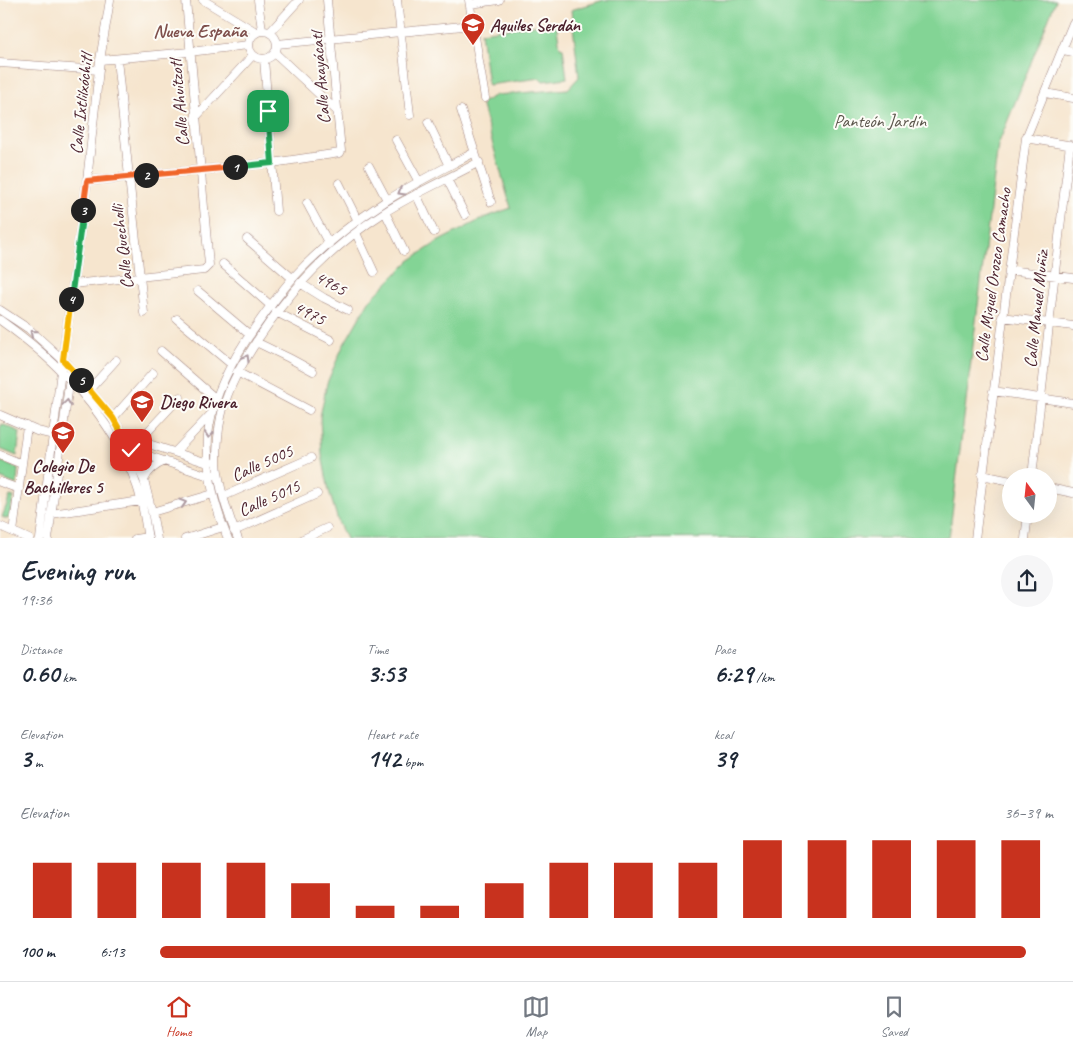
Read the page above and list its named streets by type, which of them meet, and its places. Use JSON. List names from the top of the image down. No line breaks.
{"streets":{"street":["Calle Axayácatl","Calle Ahuítzotl","Calle Ixtlilxóchitl","Calle Quecholli","Calle Miguel Orozco Camacho","4965","Calle Manuel Muñiz","4975","Calle 5005","Calle 5015"]},"crossings":[["Calle Ahuítzotl","Calle Quecholli"]],"districts":["Nueva España"],"parks":["Panteón Jardín"],"places":{"school or university":["Aquiles Serdán","Diego Rivera","Colegio De Bachilleres 5"]},"north":"top","page":{"pins":["1","2","3","4","5"],"heading":["Evening run","19:36"],"stats":[["Distance","0.60 km"],["Time","3:53"],["Pace","6:29 /km"],["Elevation","3 m"],["Heart rate","142 bpm"],["kcal","39"]],"chart":["Elevation","36–39 m"],"list":[{"name":"100 m","note":"6:13"}],"tabs":["Home","Map","Saved"]}}
